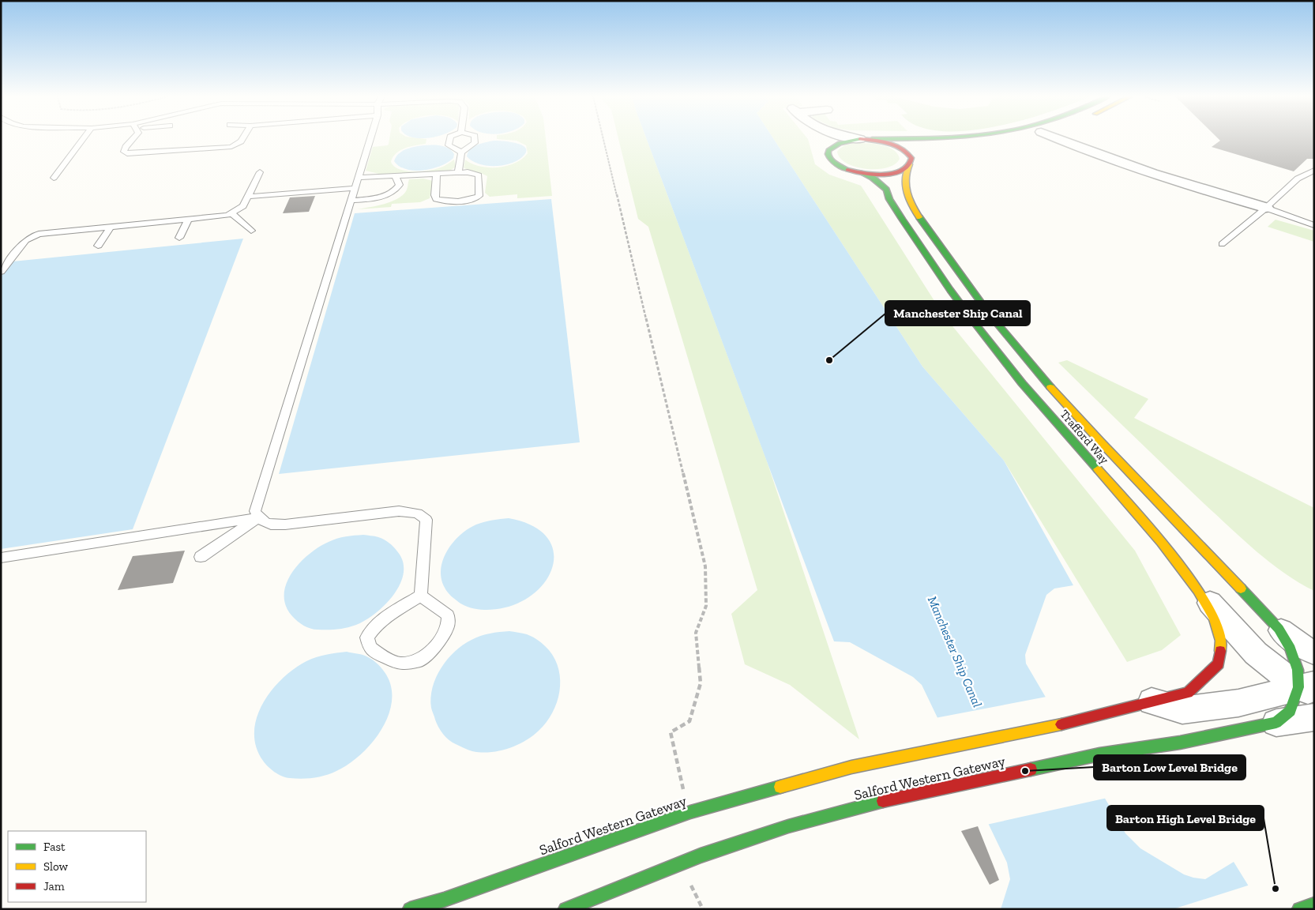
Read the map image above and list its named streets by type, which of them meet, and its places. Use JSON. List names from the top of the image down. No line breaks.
{"streets":{"main road":["Trafford Way","Salford Western Gateway"]},"crossings":[["Trafford Way","Salford Western Gateway"]],"water":["Manchester Ship Canal"],"places":["Manchester Ship Canal","Barton Low Level Bridge","Barton High Level Bridge"],"legend":["Fast","Slow","Jam"]}
